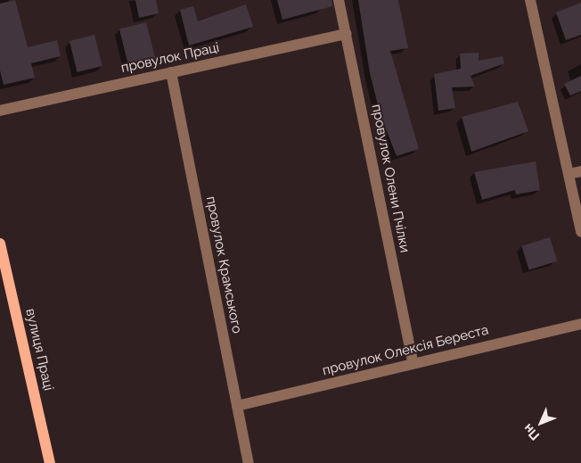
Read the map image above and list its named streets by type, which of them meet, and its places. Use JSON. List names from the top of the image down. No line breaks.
{"streets":{"main road":["вулиця Праці"],"street":["провулок Праці","провулок Олени Пчілки","провулок Крамського","провулок Олексія Береста"]},"crossings":[["провулок Праці","провулок Олени Пчілки"],["провулок Праці","провулок Крамського"],["провулок Олени Пчілки","провулок Олексія Береста"],["провулок Крамського","провулок Олексія Береста"]],"north":"bottom left"}
